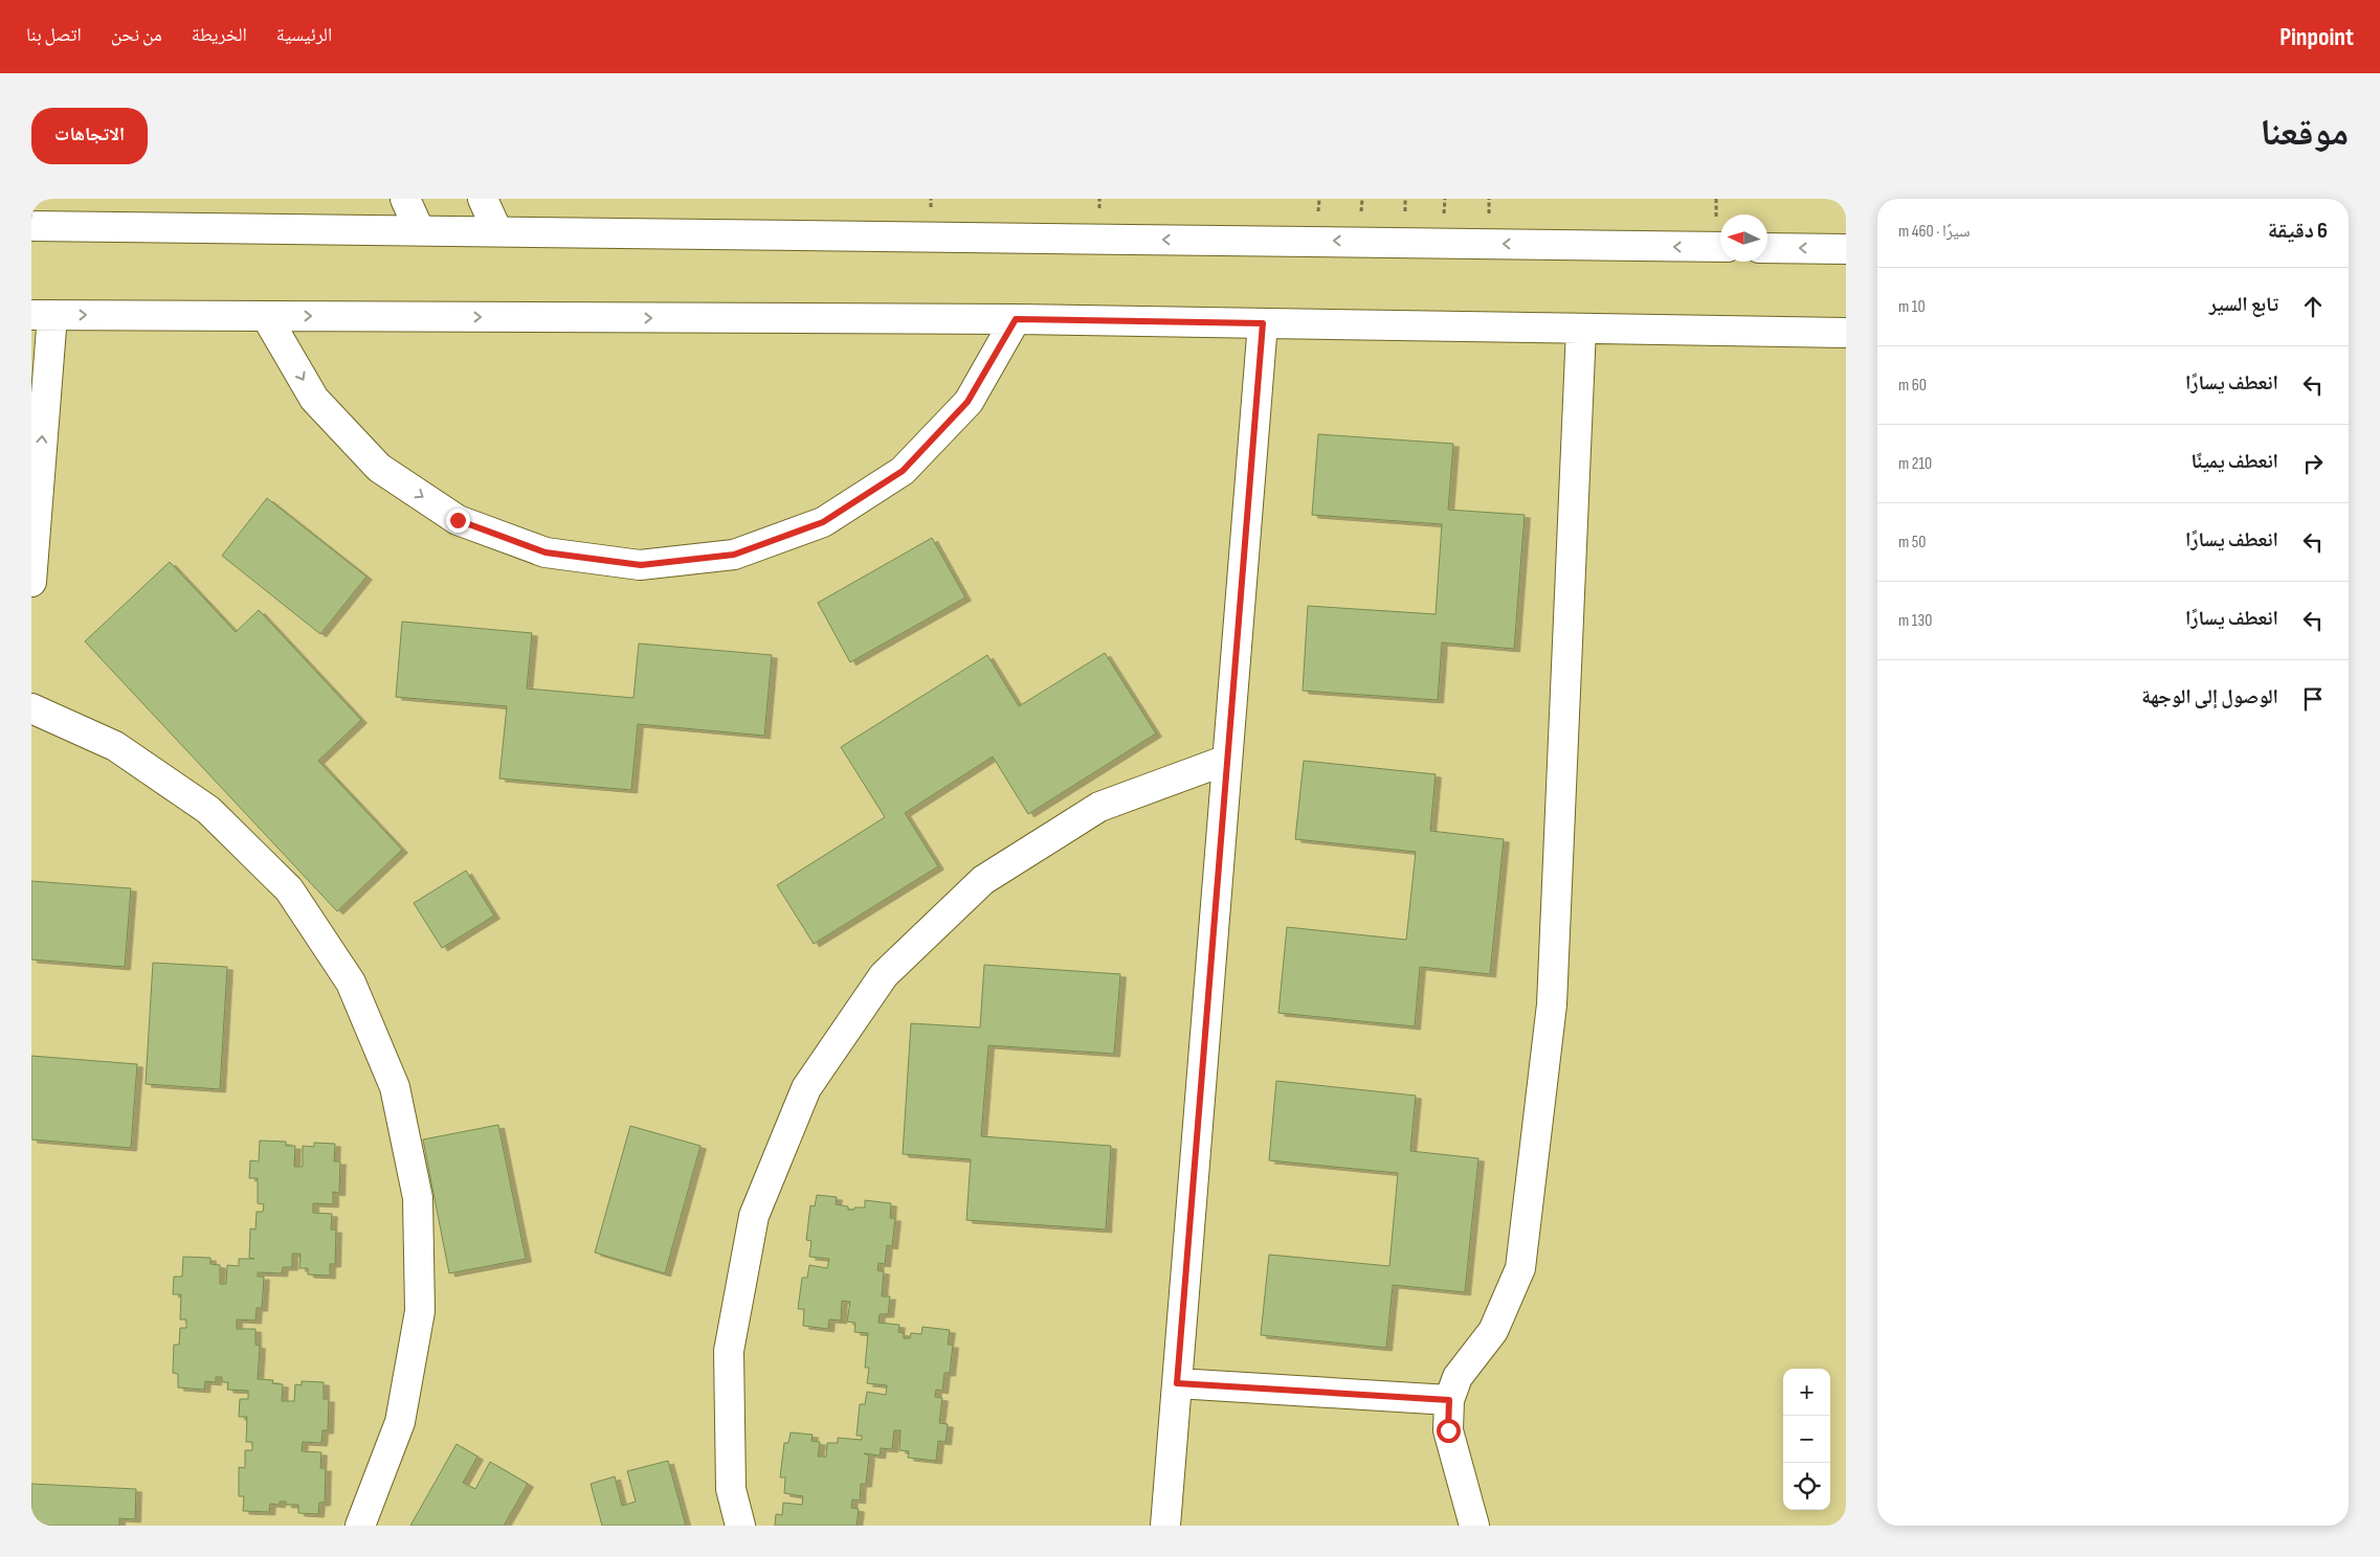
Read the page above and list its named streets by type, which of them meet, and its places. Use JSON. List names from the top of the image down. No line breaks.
{"north":"left","page":{"header":"Pinpoint","nav":["الرئيسية","الخريطة","من نحن","اتصل بنا"],"title":"موقعنا","buttons":"الاتجاهات","heading":["6 دقيقة","سيرًا · 460 m"],"list":[["تابع السير","10 m"],["انعطف يسارًا","60 m"],["انعطف يمينًا","210 m"],["انعطف يسارًا","50 m"],["انعطف يسارًا","130 m"],"الوصول إلى الوجهة"],"map_buttons":["+","−"]}}
